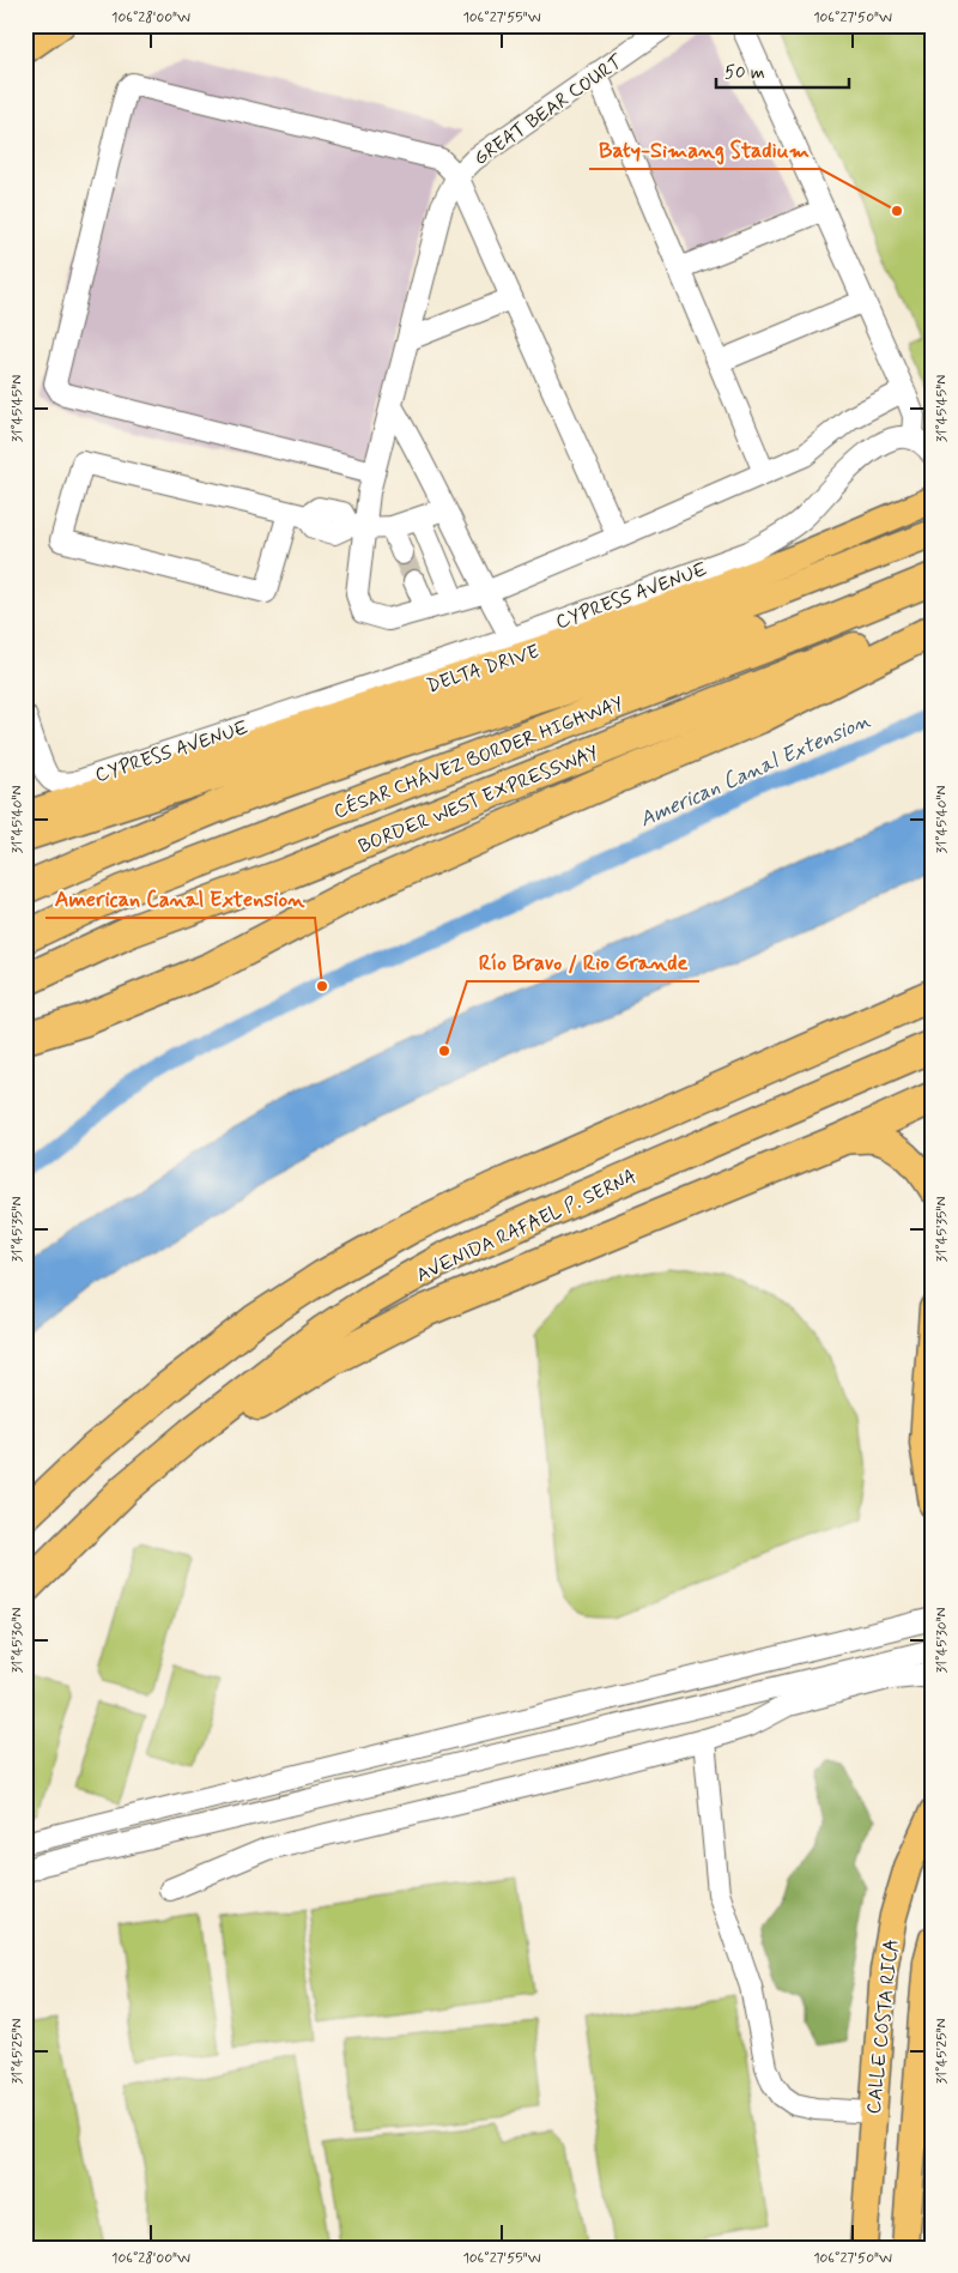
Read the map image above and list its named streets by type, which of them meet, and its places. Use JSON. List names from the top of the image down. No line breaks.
{"streets":{"highway":["CÉSAR CHÁVEZ BORDER HIGHWAY","BORDER WEST EXPRESSWAY","AVENIDA RAFAEL P. SERNA"],"main road":["DELTA DRIVE","CALLE COSTA RICA"],"street":["GREAT BEAR COURT","CYPRESS AVENUE"]},"water":["American Canal Extension"],"places":["Baty-Simang Stadium","American Canal Extension","Río Bravo / Rio Grande"],"scale_bar":"50 m","coordinates":["106°28'00\"W","106°27'55\"W","106°27'50\"W","31°45'45\"N","31°45'40\"N","31°45'35\"N","31°45'30\"N","31°45'25\"N"]}
